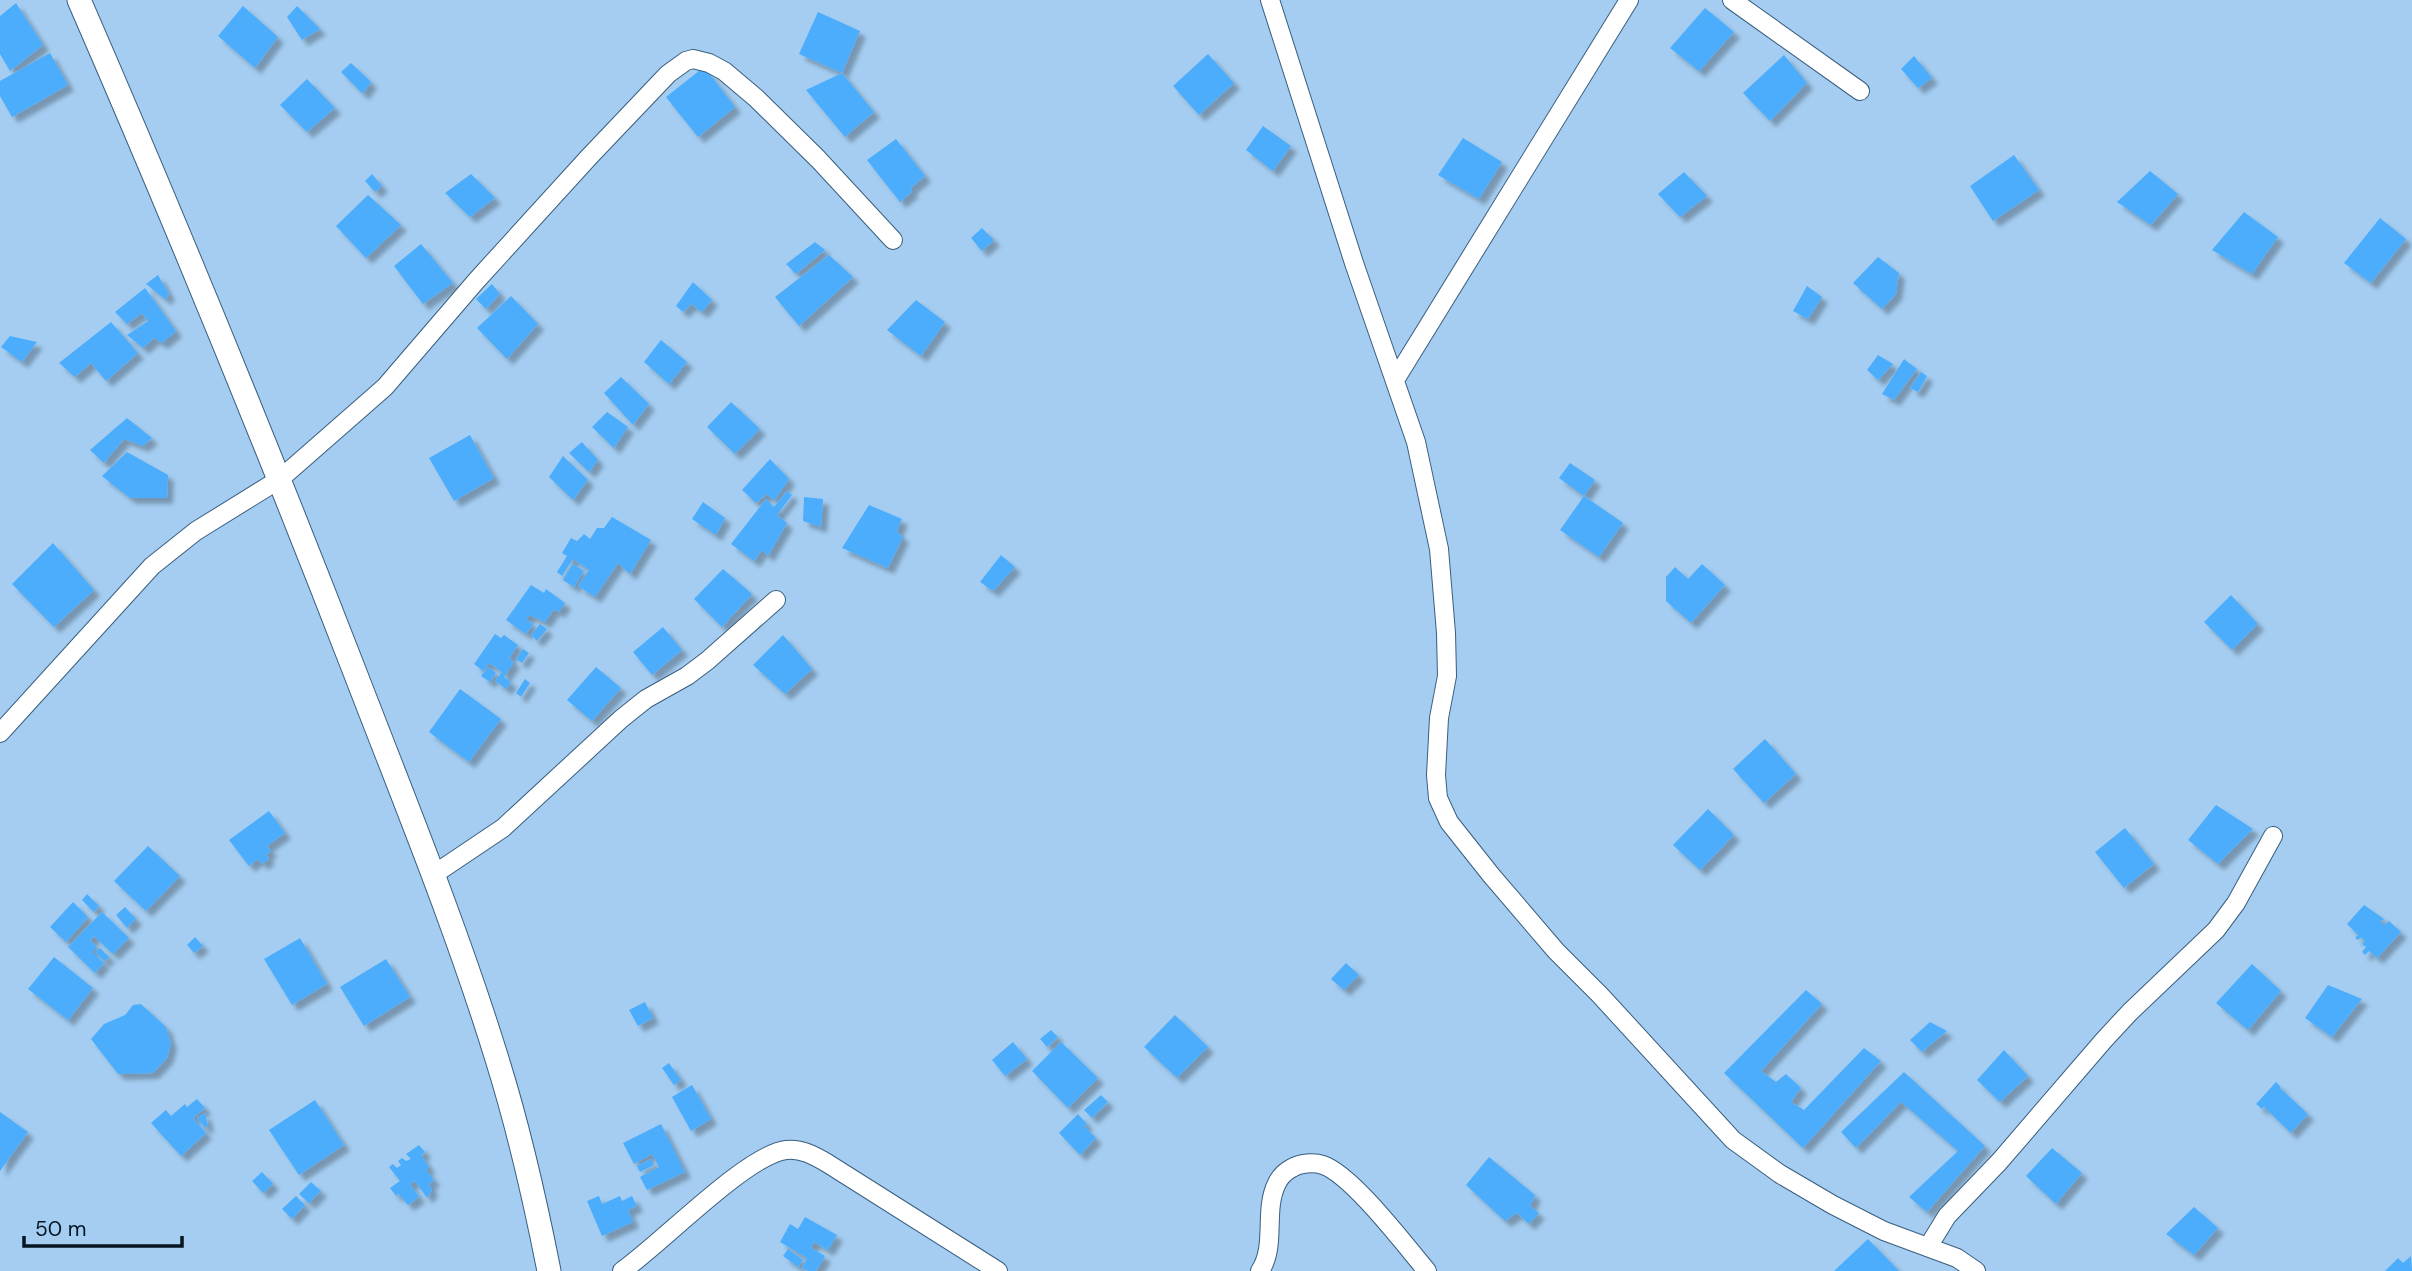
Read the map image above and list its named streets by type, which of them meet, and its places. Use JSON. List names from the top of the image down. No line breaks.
{"scale_bar":"50 m"}
